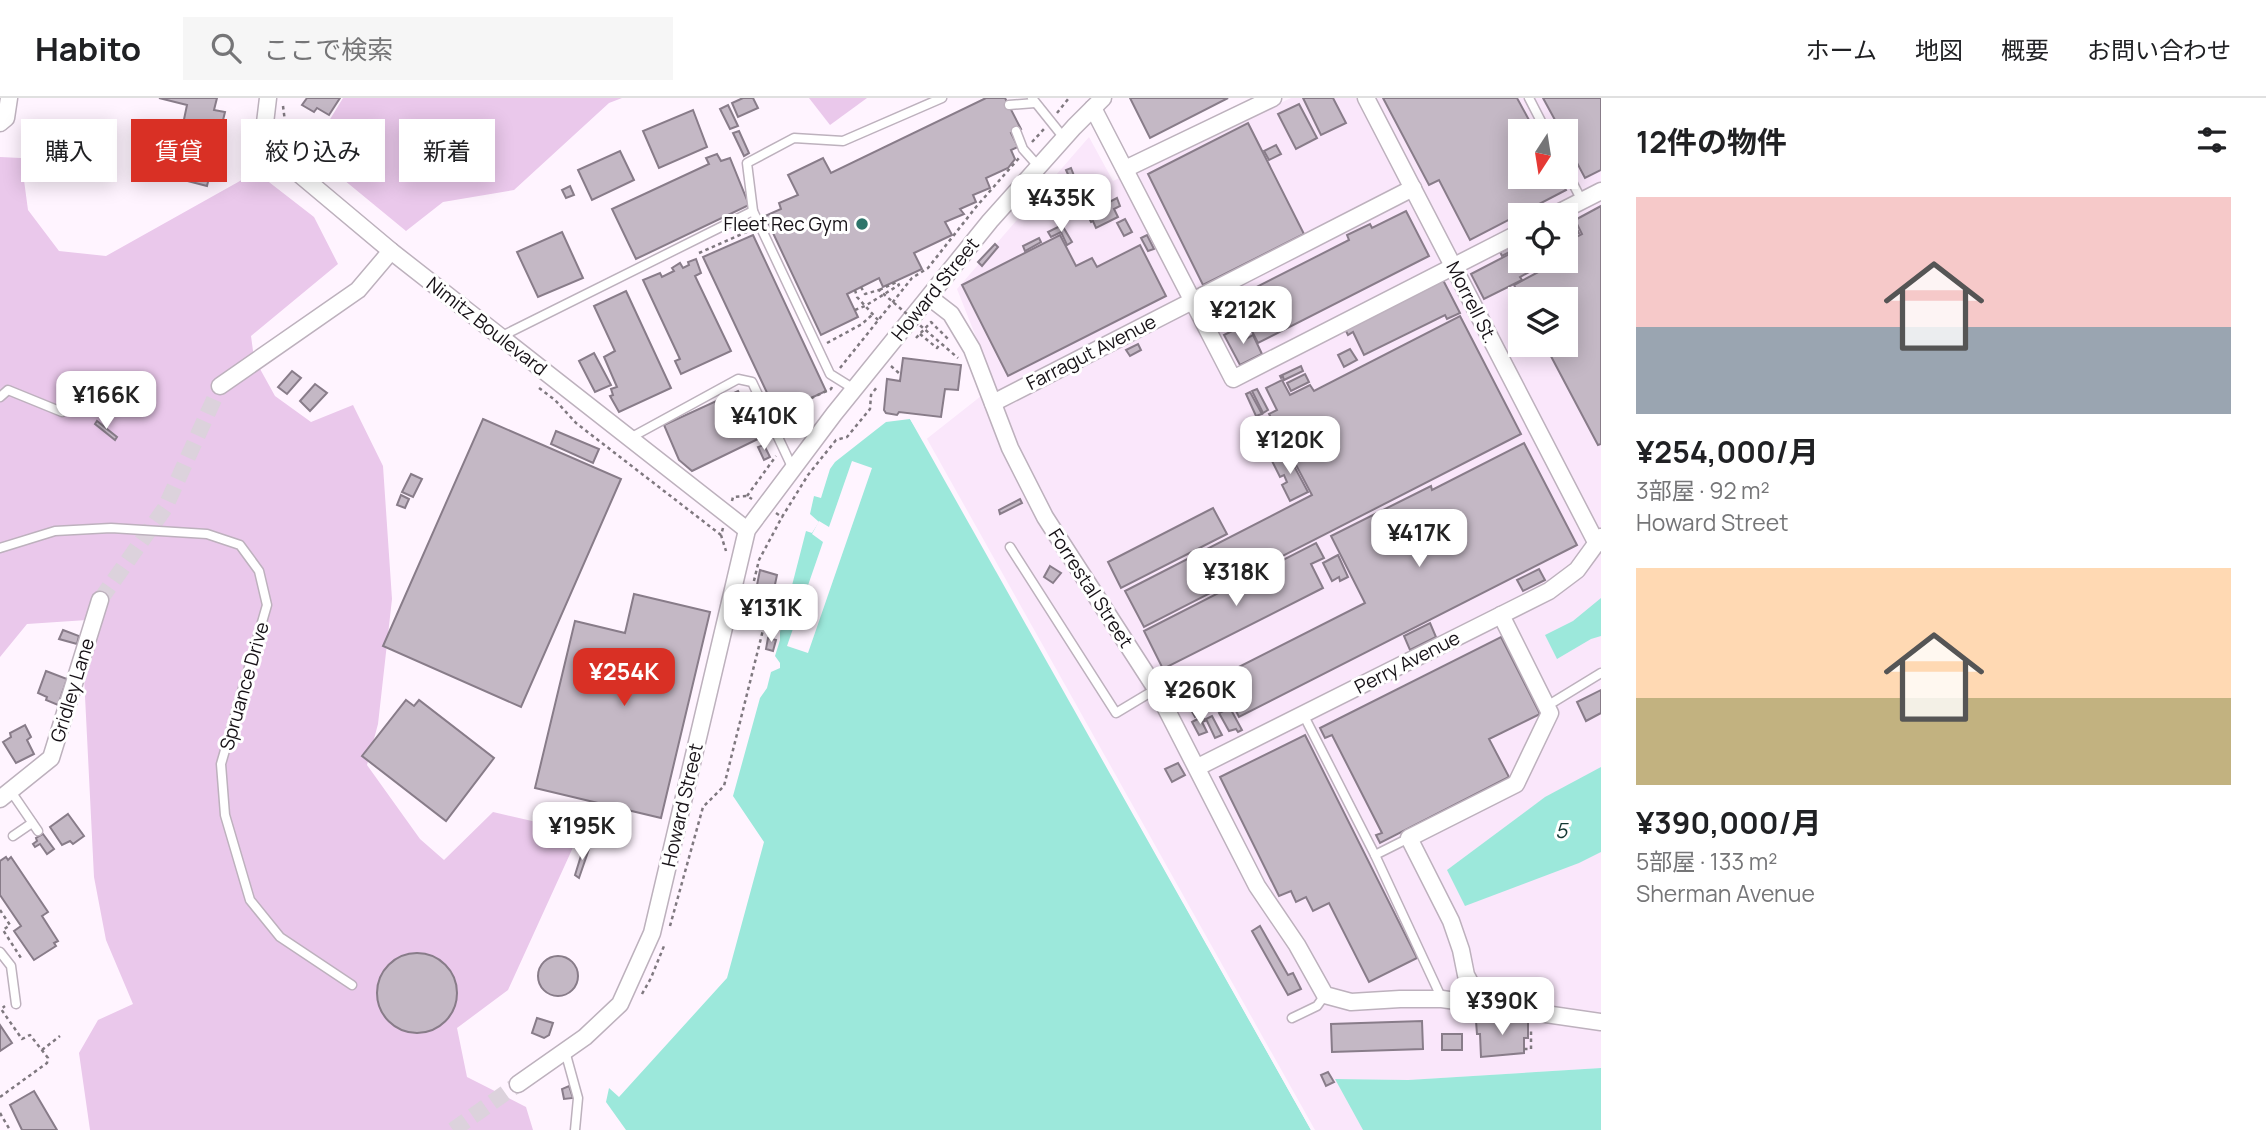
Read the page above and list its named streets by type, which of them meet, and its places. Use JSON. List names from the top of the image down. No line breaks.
{"streets":{"street":["Howard Street","Morrell St.","Nimitz Boulevard","Farragut Avenue","Forrestal Street","Perry Avenue","Gridley Lane"],"lane":["Spruance Drive"]},"crossings":[["Howard Street","Nimitz Boulevard"],["Howard Street","Forrestal Street"],["Morrell St.","Farragut Avenue"],["Morrell St.","Perry Avenue"],["Farragut Avenue","Forrestal Street"],["Forrestal Street","Perry Avenue"]],"water":["5"],"places":["Fleet Rec Gym"],"north":"bottom","page":{"header":"Habito","search":"ここで検索","nav":["ホーム","地図","概要","お問い合わせ"],"heading":"12件の物件","chip":["購入","賃貸","絞り込み","新着"],"price":["¥435K","¥212K","¥166K","¥410K","¥120K","¥417K","¥318K","¥131K","¥254K","¥260K","¥195K","¥390K"],"list":[{"name":"¥254,000/月","note":"3部屋 · 92 m² · Howard Street"},{"name":"¥390,000/月","note":"5部屋 · 133 m² · Sherman Avenue"}]}}
